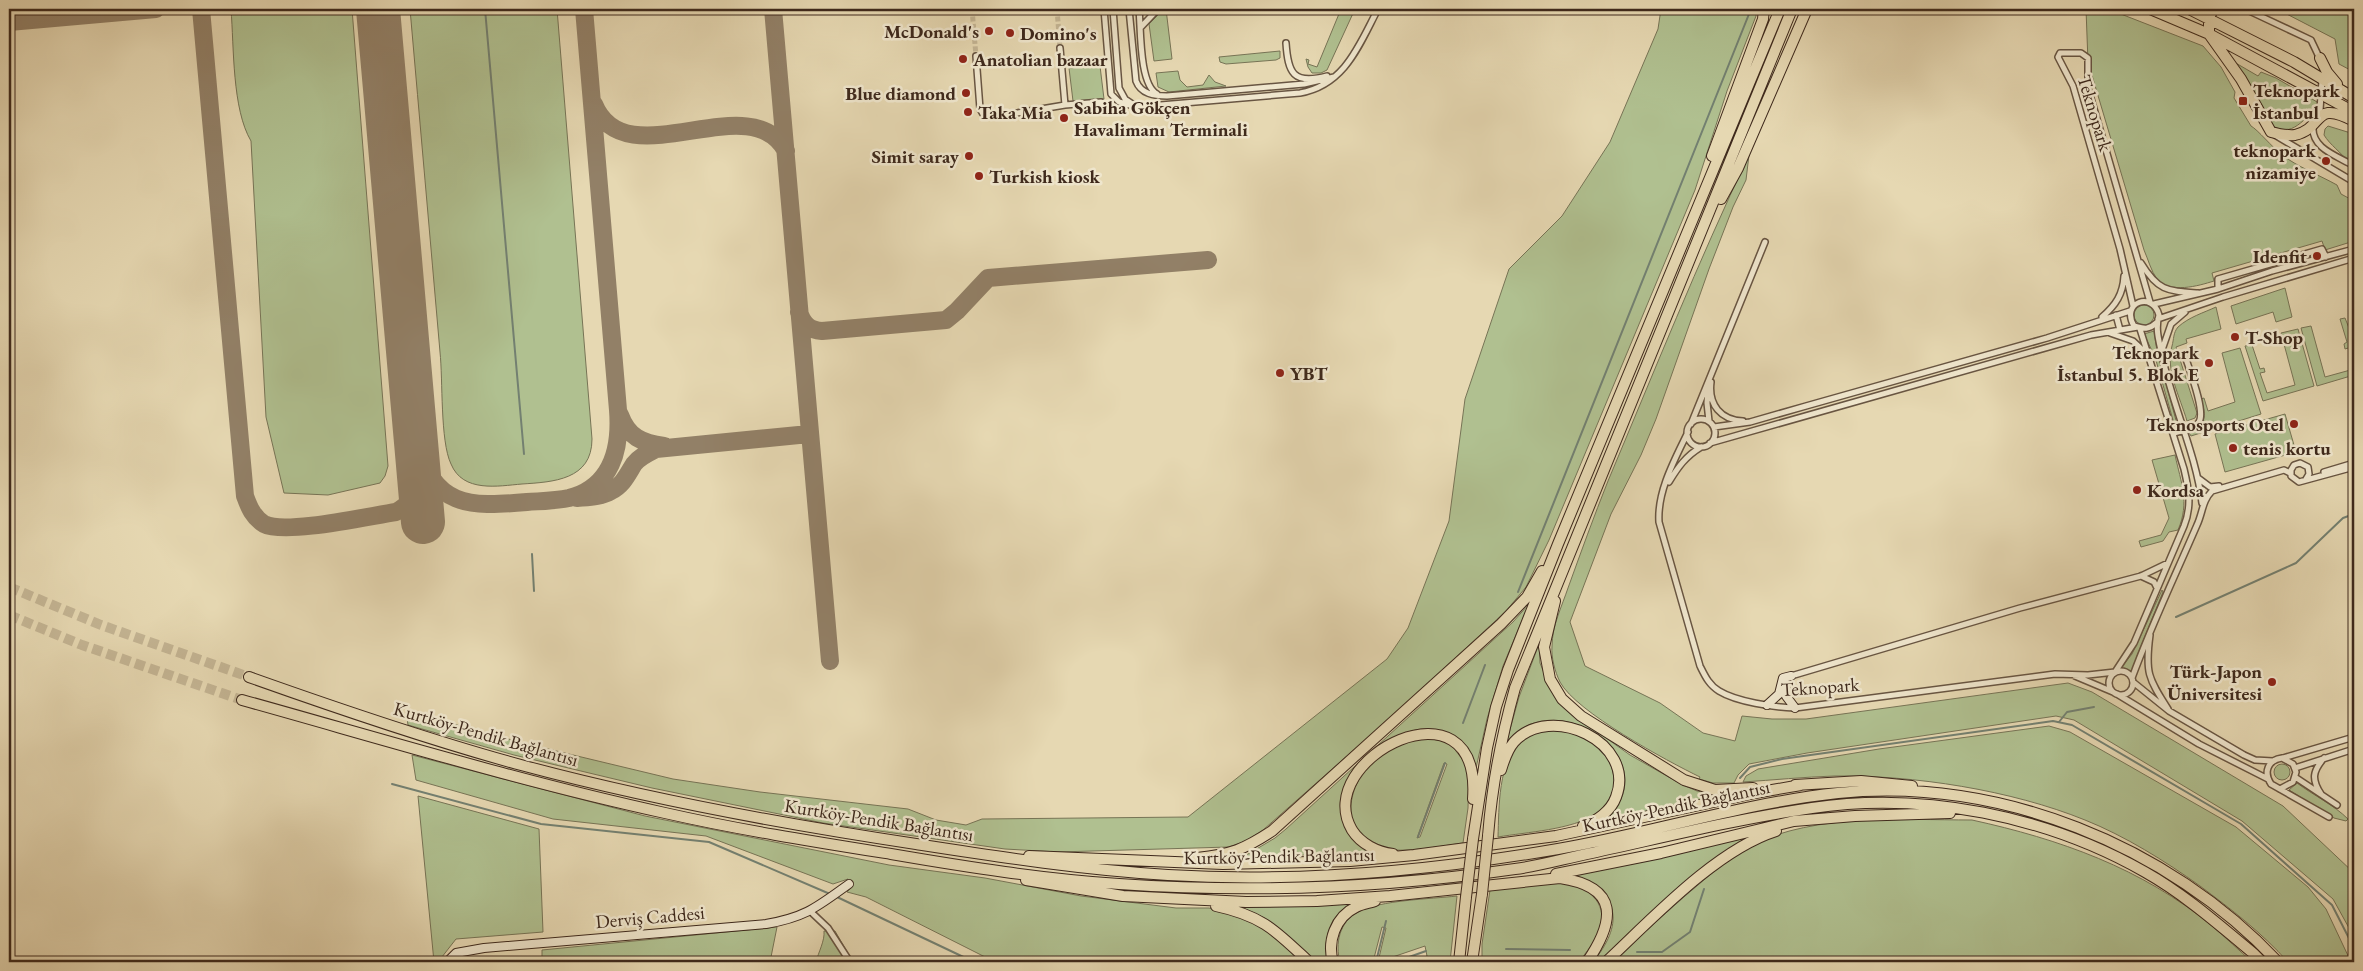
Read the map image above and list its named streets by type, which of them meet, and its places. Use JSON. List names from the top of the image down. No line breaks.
{"streets":{"highway":["Kurtköy-Pendik Bağlantısı"],"street":["Teknopark","Derviş Caddesi"]},"places":{"other":["McDonald's","Domino's","Anatolian bazaar","Blue diamond","Taka Mia","Sabiha Gökçen Havalimanı Terminali","Simit saray","teknopark nizamiye","Turkish kiosk","Idenfit","T-Shop","Teknopark İstanbul 5. Blok E","YBT","Teknosports Otel","tenis kortu","Kordsa","Türk-Japon Üniversitesi"],"transit":["Teknopark İstanbul"]}}
